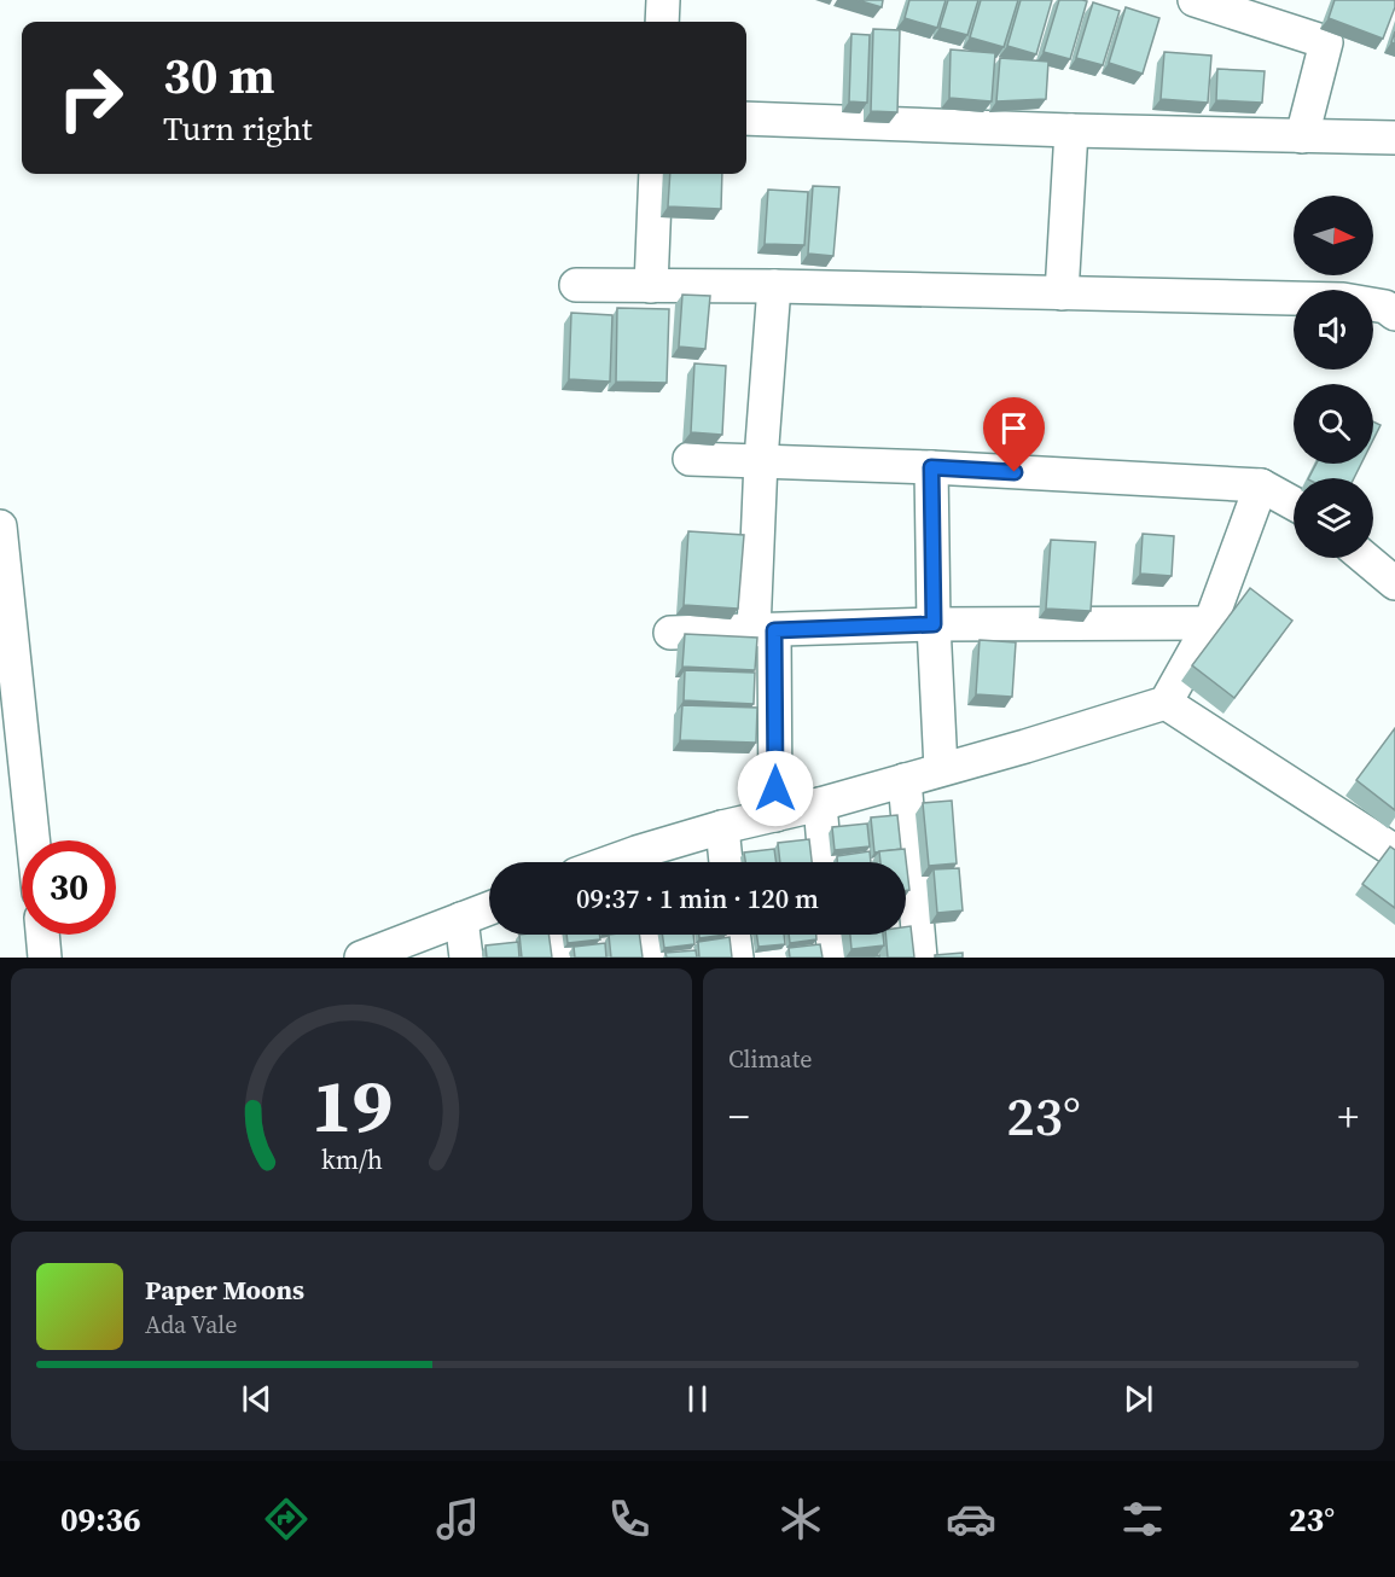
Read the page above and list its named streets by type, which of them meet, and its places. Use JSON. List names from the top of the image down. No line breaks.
{"north":"right","page":{"turn":["30 m","Turn right"],"limit":"30","trip":"09:37 · 1 min · 120 m","tile":"Climate","heat":["−","23°","+"],"song":["Paper Moons","Ada Vale"],"tabs":["09:36","23°"],"gauge":["19","km/h"]}}
